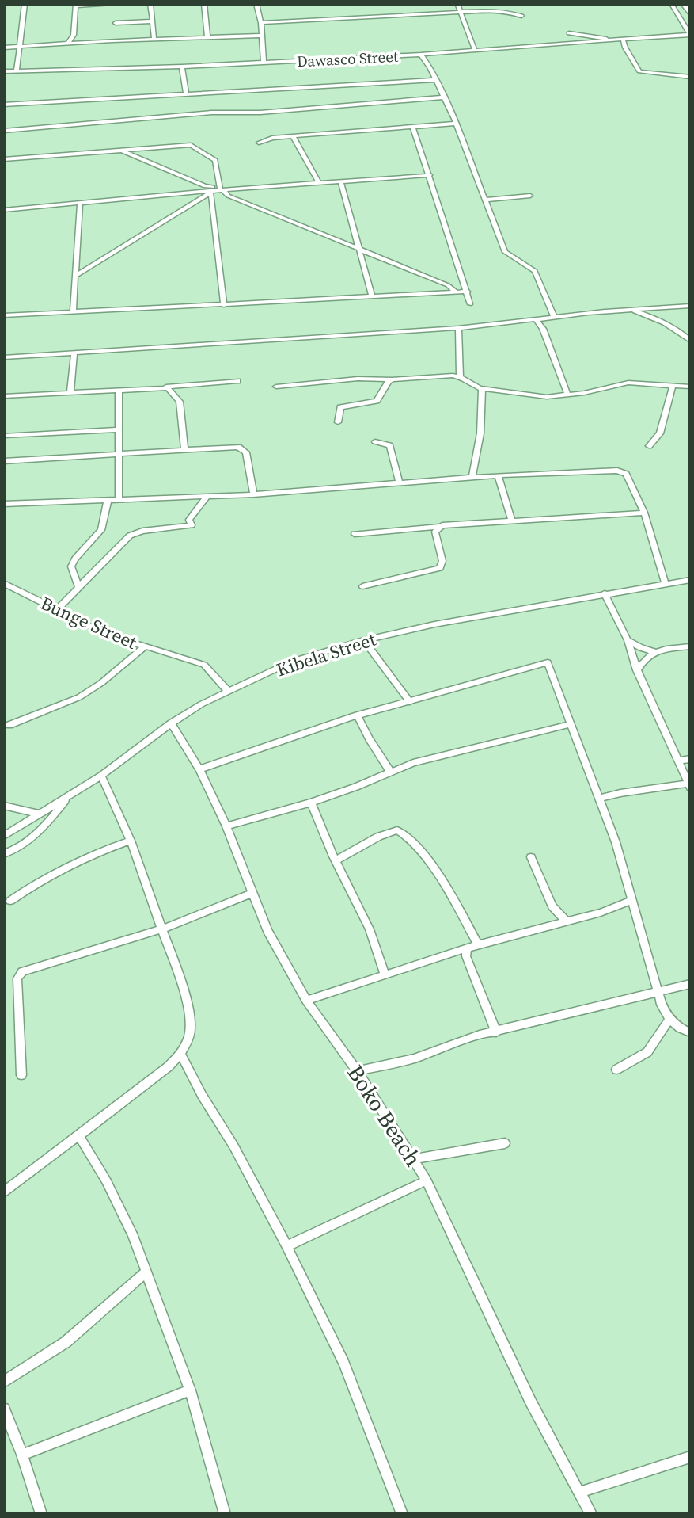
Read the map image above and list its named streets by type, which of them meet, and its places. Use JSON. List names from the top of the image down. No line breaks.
{"streets":{"street":["Dawasco Street","Bunge Street","Kibela Street","Boko Beach"]},"crossings":[["Bunge Street","Kibela Street"],["Kibela Street","Boko Beach"]]}
